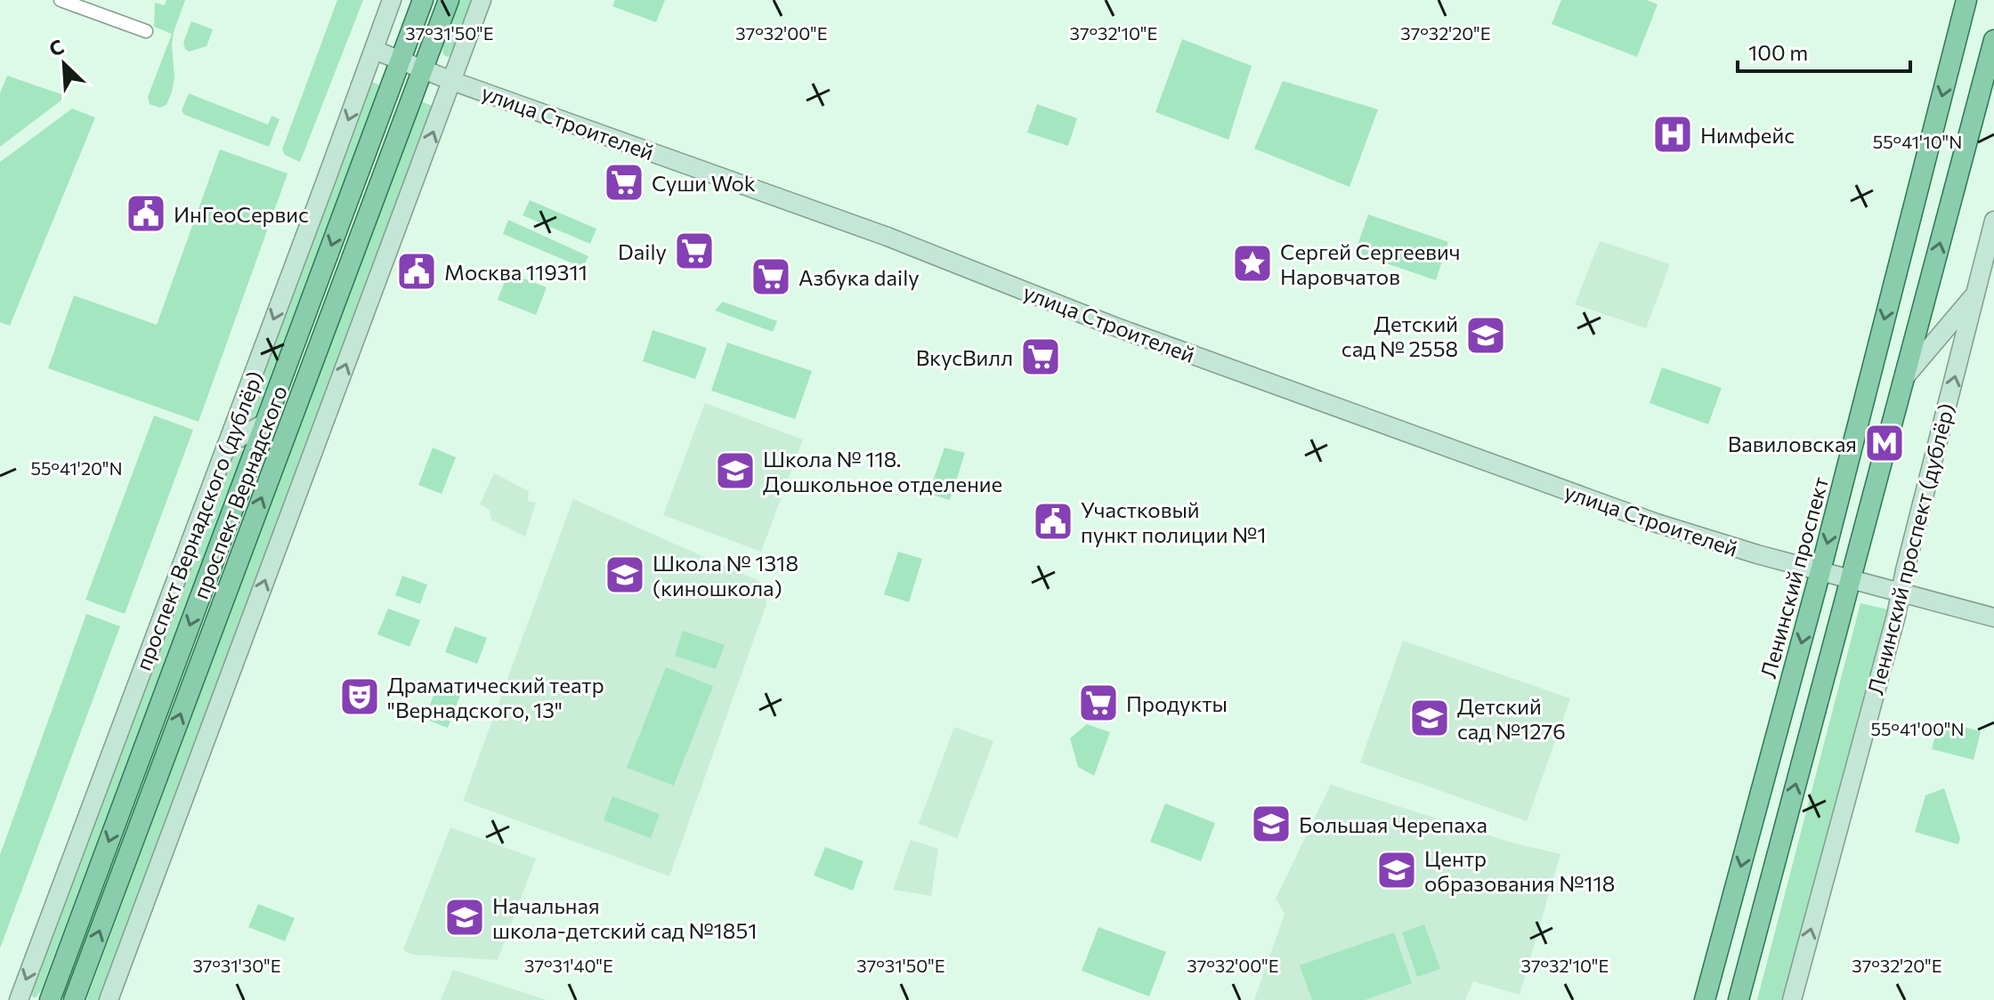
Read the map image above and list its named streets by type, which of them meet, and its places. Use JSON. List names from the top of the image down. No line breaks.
{"streets":{"main road":["проспект Вернадского","Ленинский проспект"],"street":["улица Строителей","проспект Вернадского (дублёр)","Ленинский проспект (дублёр)"]},"crossings":[["улица Строителей","проспект Вернадского"],["улица Строителей","проспект Вернадского (дублёр)"],["улица Строителей","Ленинский проспект (дублёр)"],["улица Строителей","Ленинский проспект"]],"one_way":["Ленинский проспект (дублёр)"],"places":{"hospital":["Нимфейс"],"supermarket":["Суши Wok","Daily","Азбука daily","ВкусВилл","Продукты"],"public building":["ИнГеоСервис","Москва 119311","Участковый пункт полиции №1"],"place":["Сергей Сергеевич Наровчатов"],"school or university":["Детский сад № 2558","Школа № 118. Дошкольное отделение","Школа № 1318 (киношкола)","Детский сад №1276","Большая Черепаха","Центр образования №118","Начальная школа-детский сад №1851"],"metro station":["Вавиловская"],"theatre":["Драматический театр \"Вернадского, 13\""]},"scale_bar":"100 m","north":"top left","coordinates":["37°31'50\"E","37°32'00\"E","37°32'10\"E","37°32'20\"E","55°41'10\"N","55°41'20\"N","55°41'00\"N","37°31'30\"E","37°31'40\"E"]}
